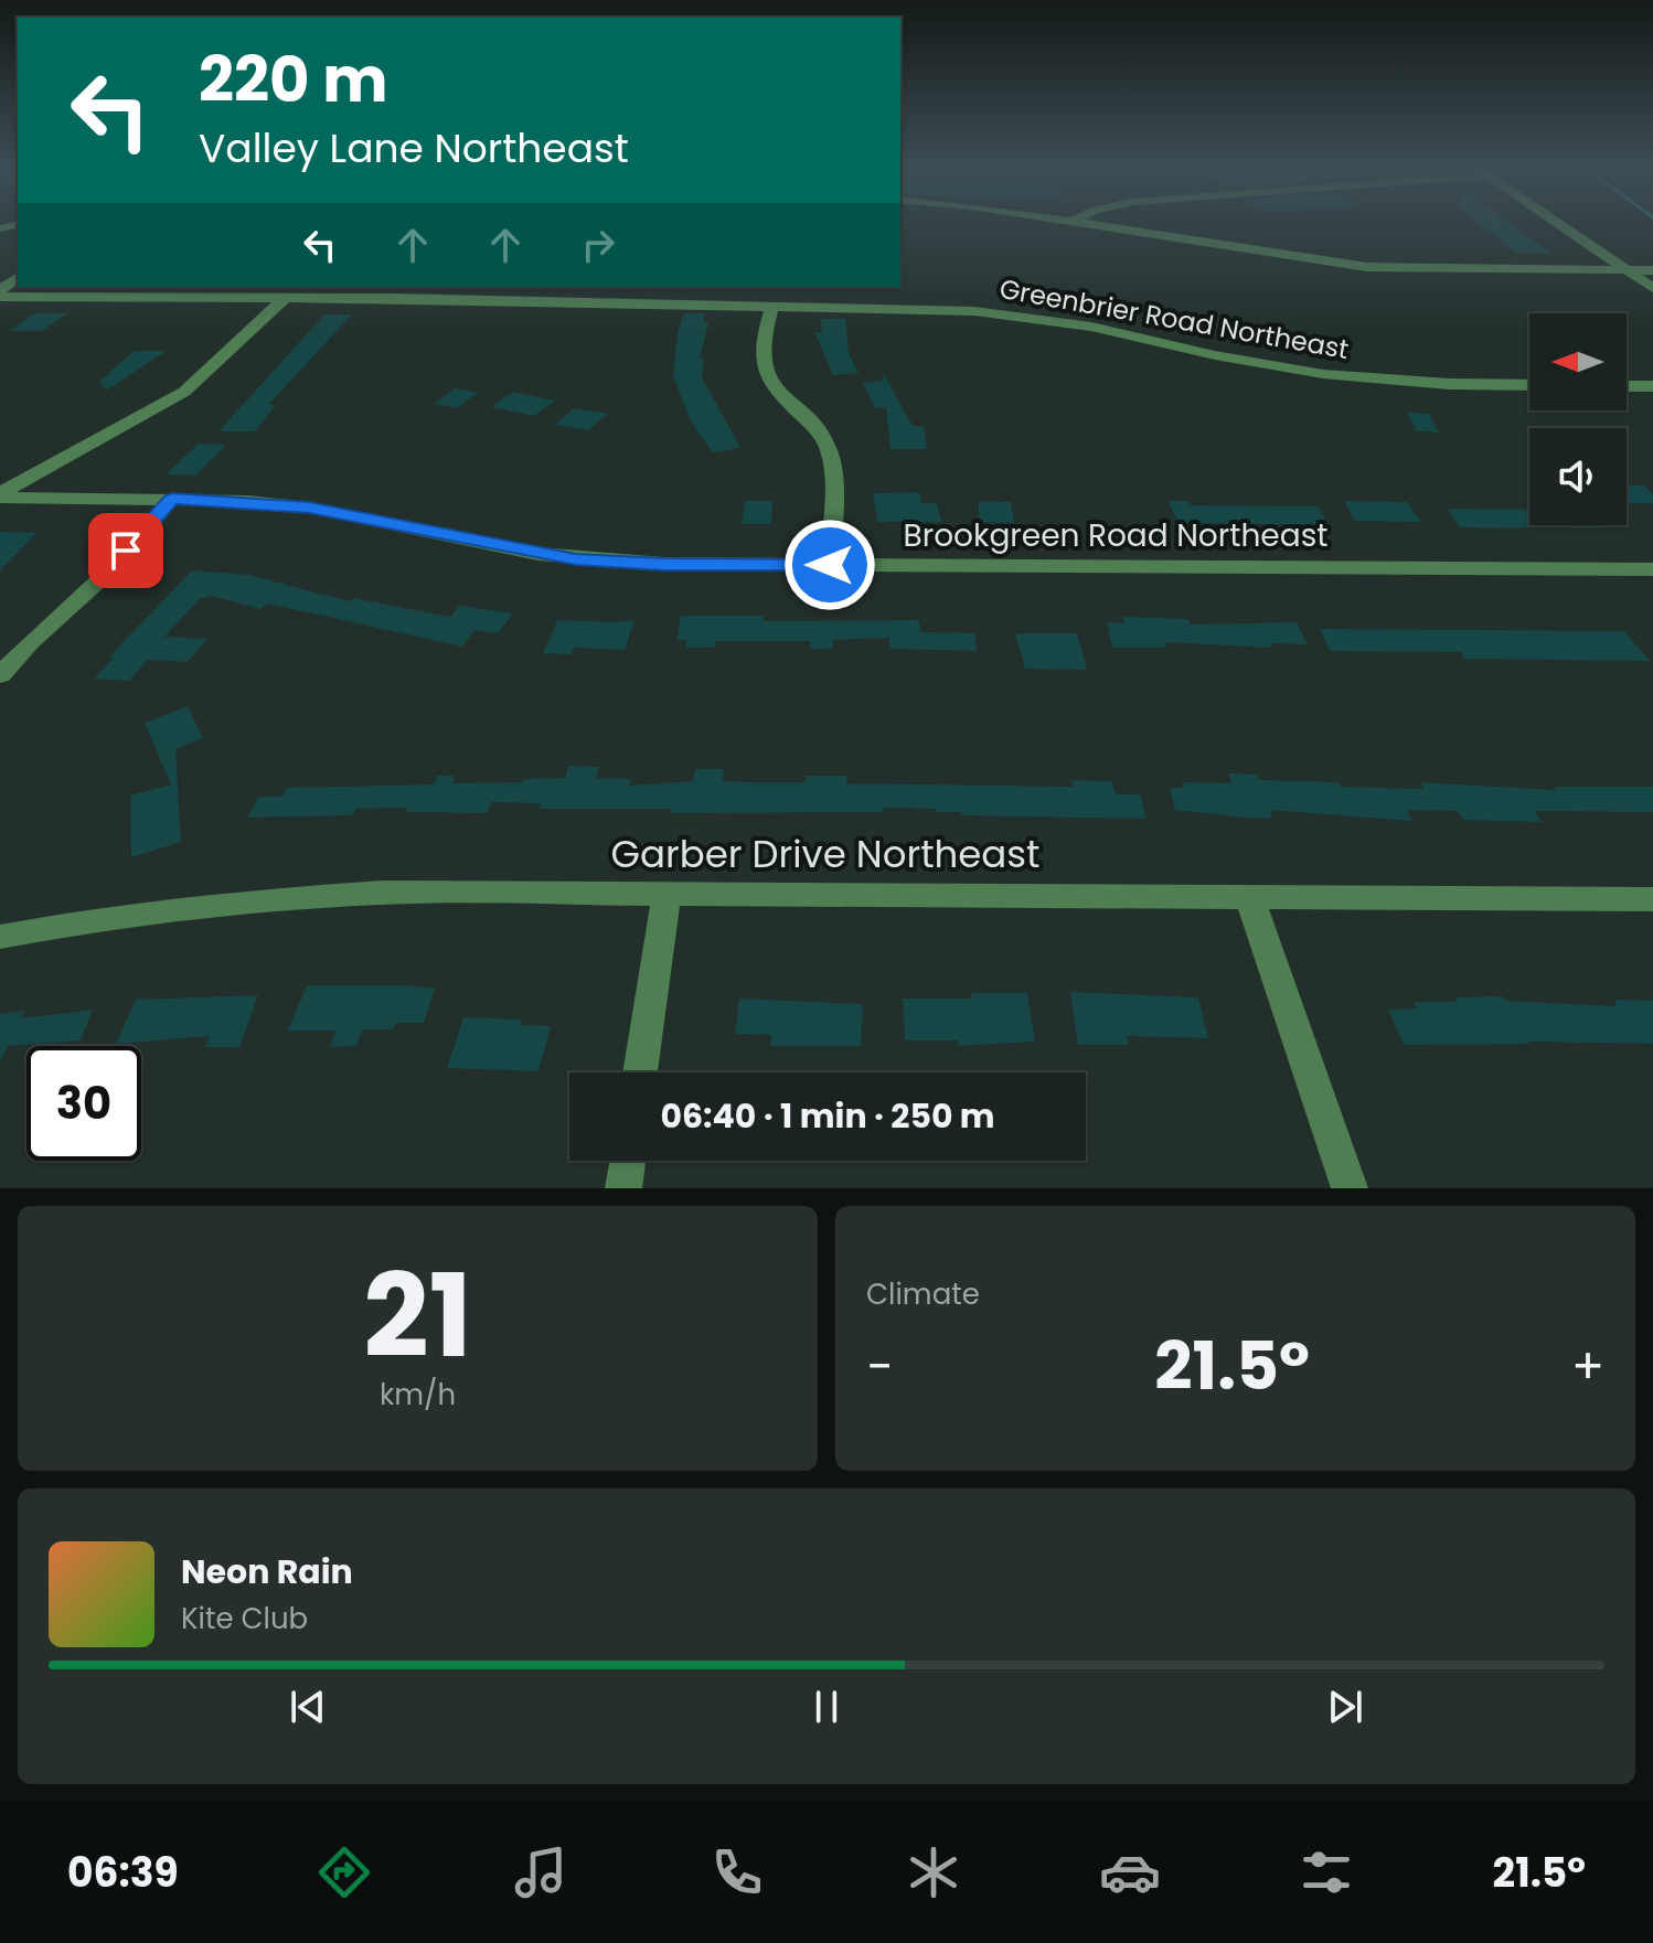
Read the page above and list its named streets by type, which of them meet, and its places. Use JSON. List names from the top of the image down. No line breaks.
{"streets":{"street":["Greenbrier Road Northeast","Brookgreen Road Northeast","Garber Drive Northeast"]},"north":"left","page":{"turn":["220 m","Valley Lane Northeast"],"limit":"30","trip":"06:40 · 1 min · 250 m","tile":[["21","km/h"],"Climate"],"heat":["−","21.5°","+"],"song":["Neon Rain","Kite Club"],"tabs":["06:39","21.5°"]}}
